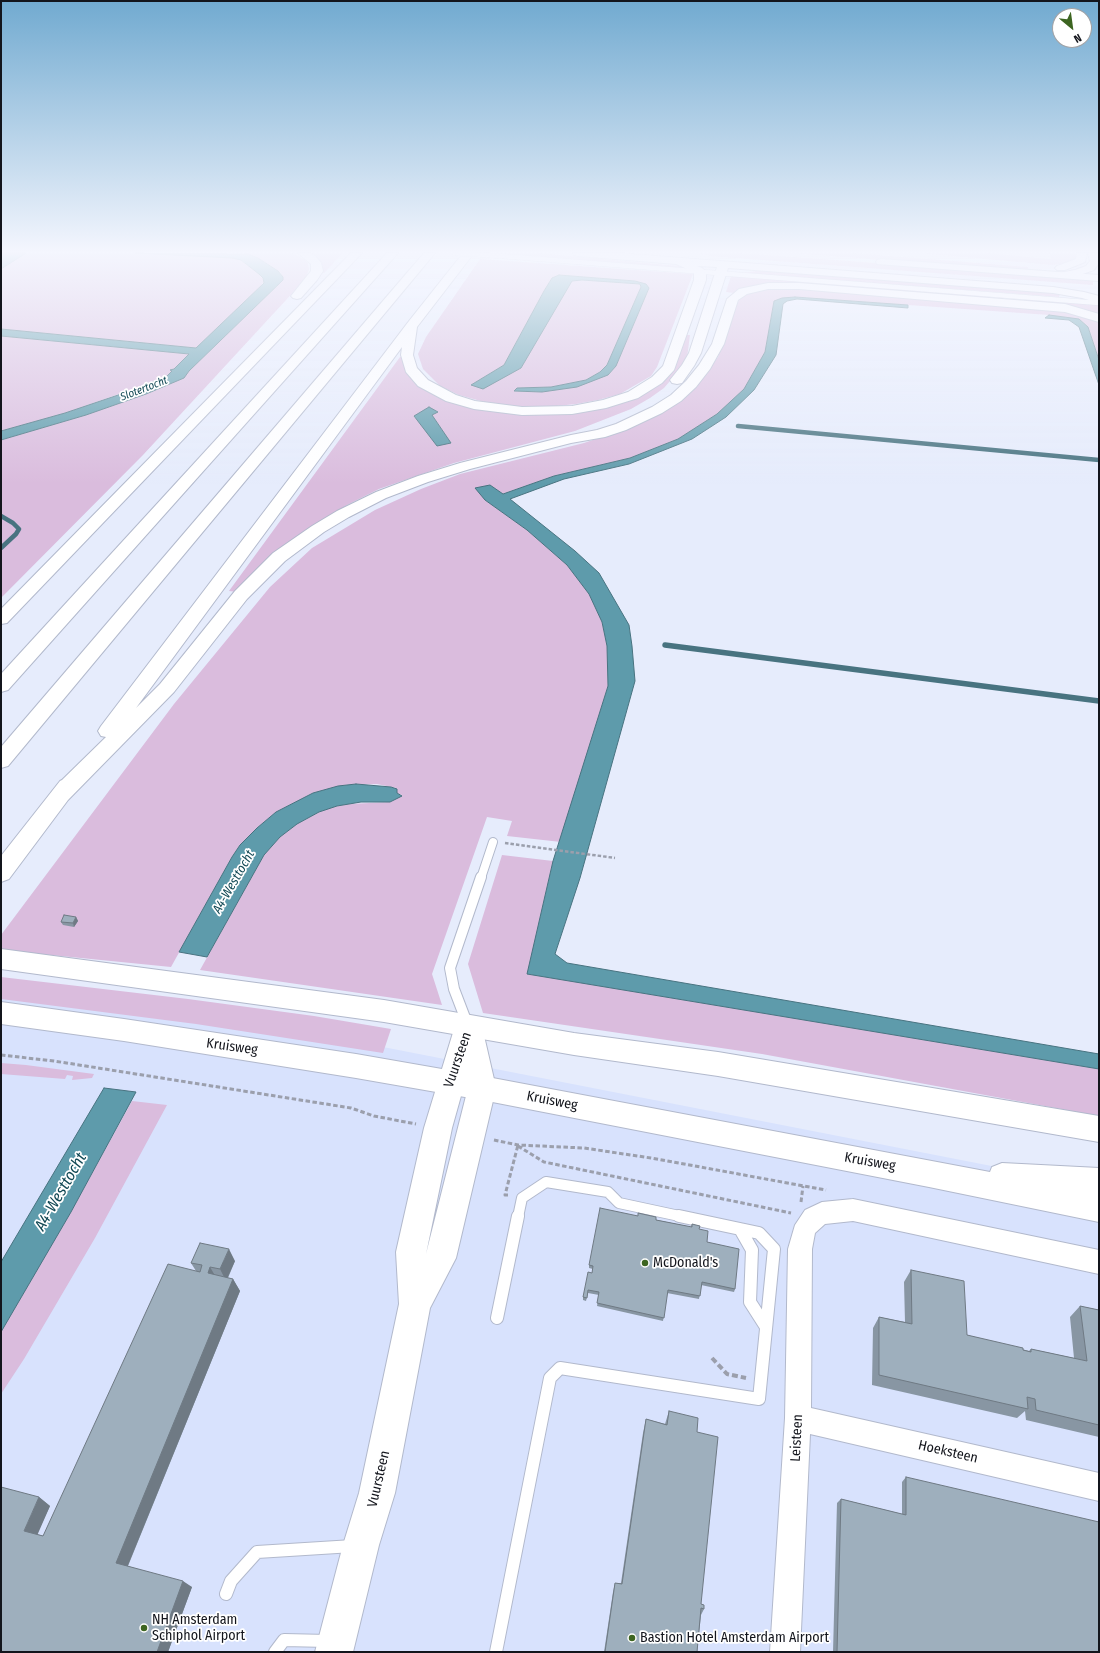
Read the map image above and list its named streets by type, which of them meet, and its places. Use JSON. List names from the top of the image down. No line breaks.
{"streets":{"main road":["Kruisweg","Vuursteen"],"street":["Leisteen","Hoeksteen"]},"crossings":[["Kruisweg","Vuursteen"],["Leisteen","Hoeksteen"]],"water":["Slotertocht","A4-Westtocht"],"places":["McDonald's","NH Amsterdam Schiphol Airport","Bastion Hotel Amsterdam Airport"],"north":"bottom right"}
